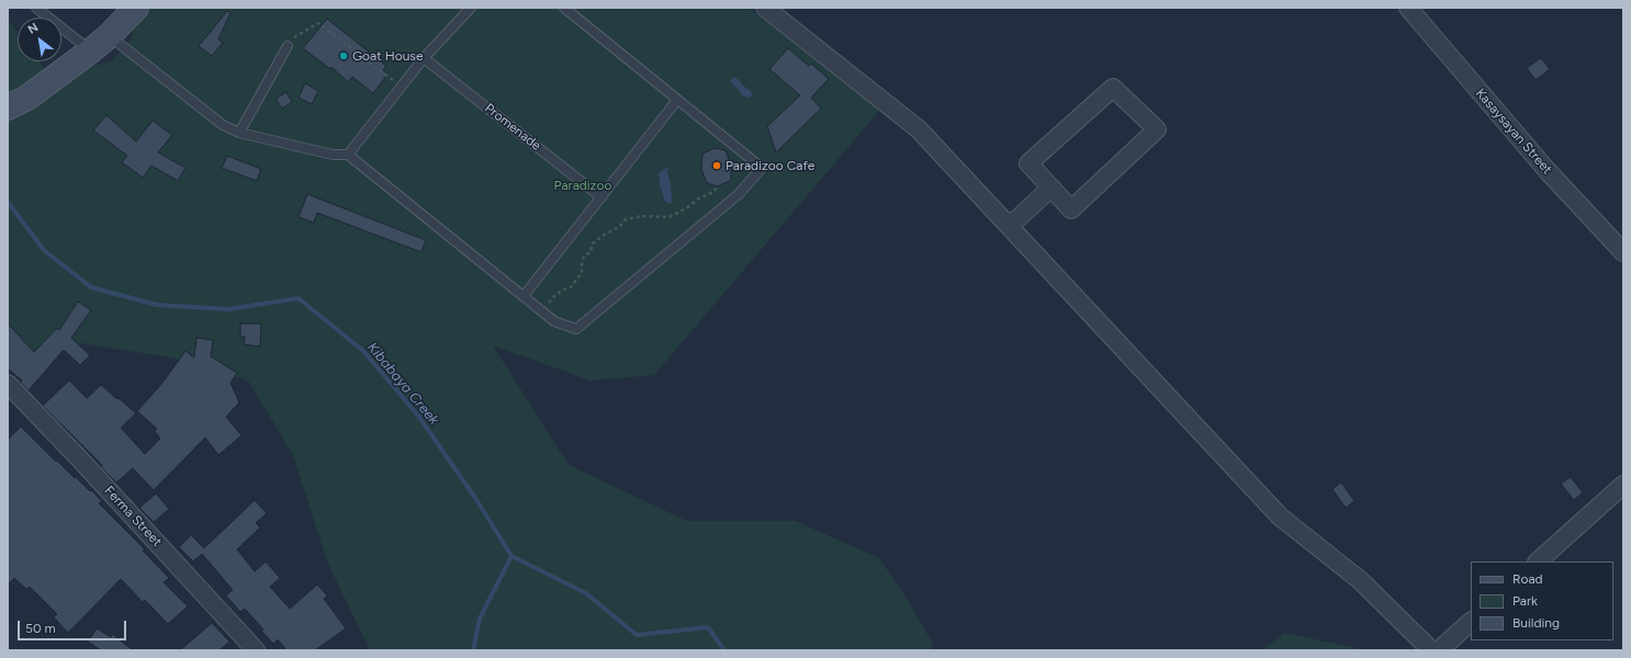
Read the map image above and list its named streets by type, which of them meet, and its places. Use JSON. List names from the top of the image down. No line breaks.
{"streets":{"street":["Kasaysayan Street","Ferma Street"],"lane":["Promenade"]},"water":["Kibabaya Creek"],"parks":["Paradizoo"],"places":["Goat House","Paradizoo Cafe"],"legend":["Road","Park","Building"],"scale_bar":"50 m","north":"top left"}
